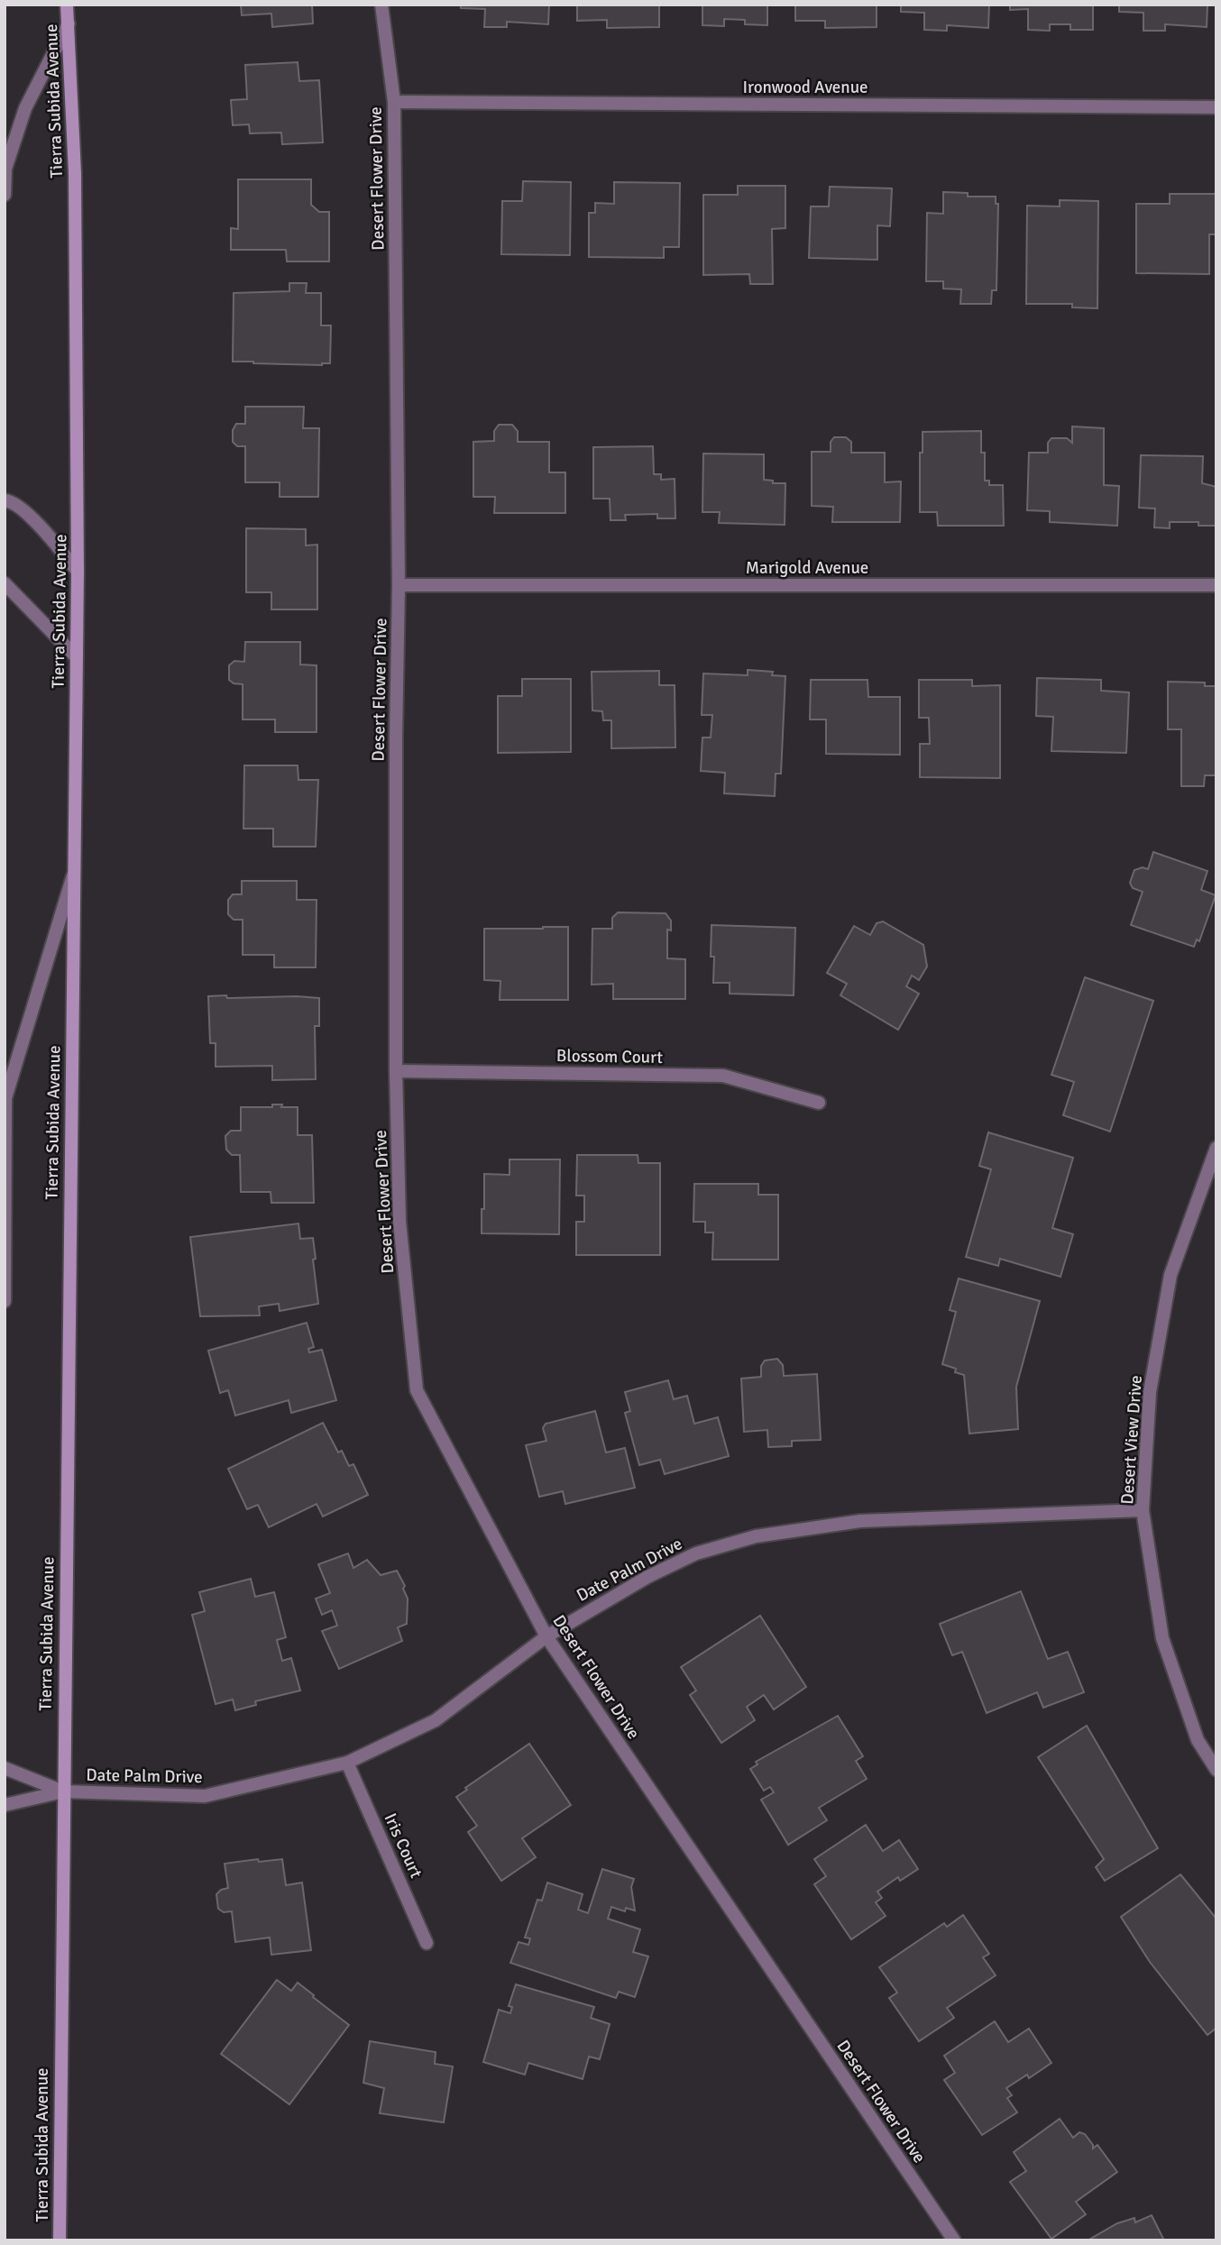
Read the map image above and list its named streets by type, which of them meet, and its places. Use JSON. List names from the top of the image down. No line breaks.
{"streets":{"main road":["Tierra Subida Avenue"],"street":["Ironwood Avenue","Desert Flower Drive","Marigold Avenue","Blossom Court","Desert View Drive","Date Palm Drive","Iris Court"]},"crossings":[["Ironwood Avenue","Desert Flower Drive"],["Tierra Subida Avenue","Date Palm Drive"],["Desert Flower Drive","Marigold Avenue"],["Desert Flower Drive","Blossom Court"],["Desert Flower Drive","Date Palm Drive"],["Desert View Drive","Date Palm Drive"],["Date Palm Drive","Iris Court"]]}
